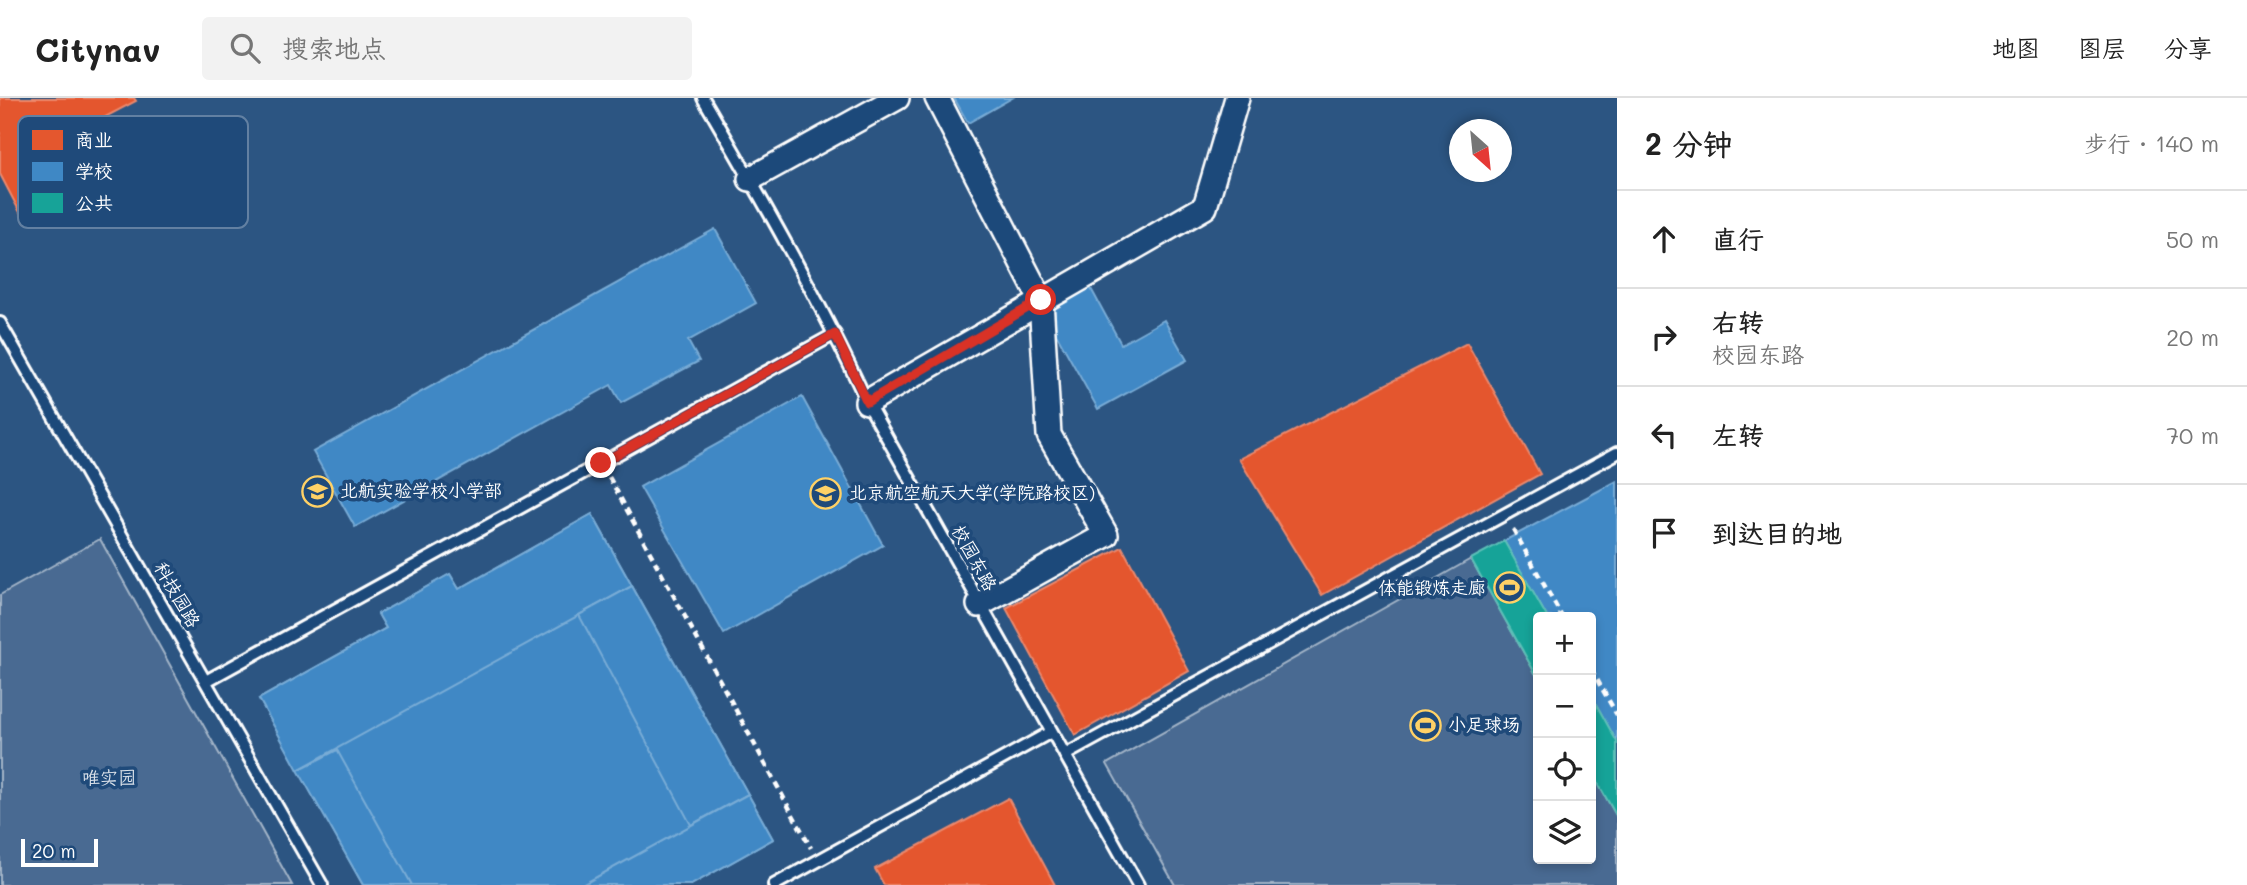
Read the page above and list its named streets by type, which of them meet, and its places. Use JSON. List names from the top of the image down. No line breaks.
{"streets":{"lane":["校园东路","科技园路"]},"parks":["唯实园"],"places":{"school or university":["北航实验学校小学部","北京航空航天大学(学院路校区)"],"sports":["体能锻炼走廊","小足球场"]},"legend":["商业","学校","公共"],"scale_bar":"20 m","north":"bottom right","page":{"header":"Citynav","search":"搜索地点","nav":["地图","图层","分享"],"heading":["2 分钟","步行 · 140 m"],"list":[["直行","50 m"],["右转","校园东路","20 m"],["左转","70 m"],"到达目的地"],"map_buttons":["+","−"],"scale":"20 m"}}
